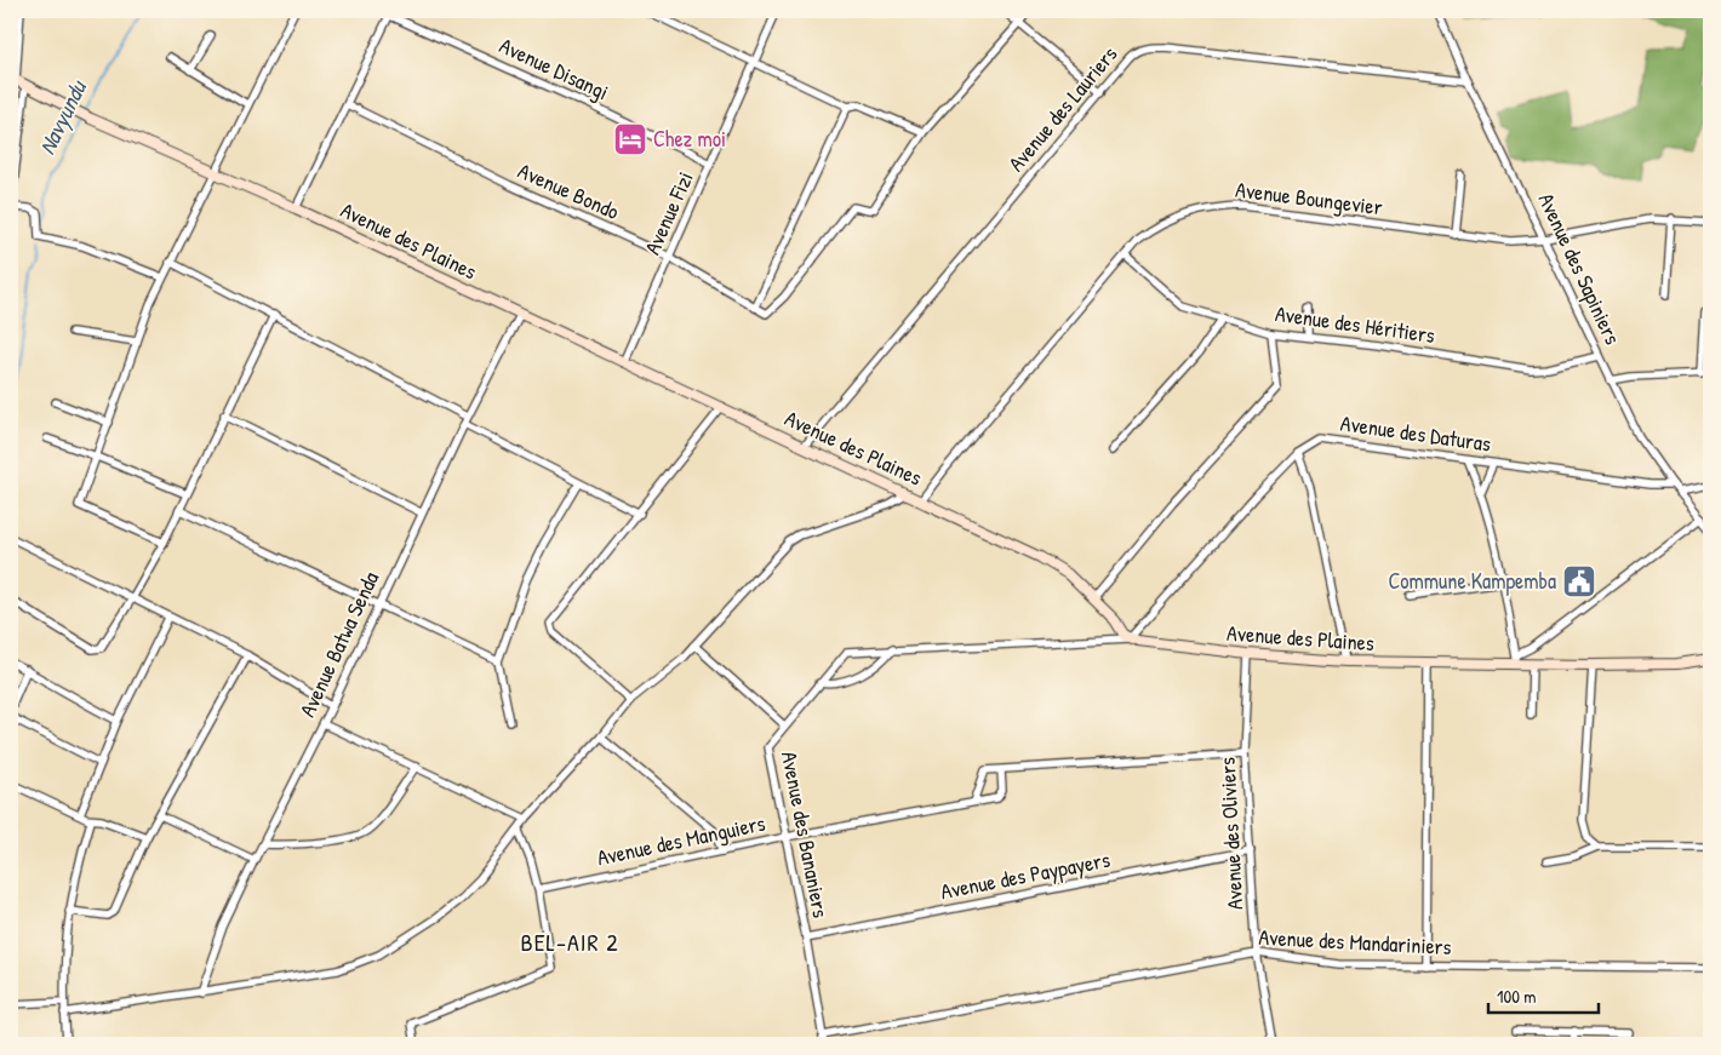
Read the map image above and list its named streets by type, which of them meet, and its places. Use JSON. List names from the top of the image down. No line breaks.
{"streets":{"street":["Avenue Disangi","Avenue des Lauriers","Avenue Bondo","Avenue Boungevier","Avenue Fizi","Avenue des Plaines","Avenue des Sapiniers","Avenue des Héritiers","Avenue des Daturas","Avenue Batwa Senda","Avenue des Oliviers","Avenue des Bananiers","Avenue des Manguiers","Avenue des Paypayers","Avenue des Mandariniers"]},"crossings":[["Avenue Disangi","Avenue Fizi"],["Avenue des Lauriers","Avenue des Plaines"],["Avenue des Lauriers","Avenue des Sapiniers"],["Avenue Bondo","Avenue Fizi"],["Avenue Boungevier","Avenue des Plaines"],["Avenue Boungevier","Avenue des Sapiniers"],["Avenue Boungevier","Avenue des Héritiers"],["Avenue Fizi","Avenue des Plaines"],["Avenue des Plaines","Avenue des Daturas"],["Avenue des Plaines","Avenue Batwa Senda"],["Avenue des Plaines","Avenue des Oliviers"],["Avenue des Plaines","Avenue des Bananiers"],["Avenue des Sapiniers","Avenue des Héritiers"],["Avenue des Sapiniers","Avenue des Daturas"],["Avenue des Daturas","Avenue des Bananiers"],["Avenue des Oliviers","Avenue des Paypayers"],["Avenue des Oliviers","Avenue des Mandariniers"],["Avenue des Bananiers","Avenue des Manguiers"],["Avenue des Bananiers","Avenue des Paypayers"],["Avenue des Bananiers","Avenue des Mandariniers"]],"districts":["BEL-AIR 2"],"water":["Navyundu"],"places":{"hotel":["Chez moi"],"public building":["Commune Kampemba"]},"scale_bar":"100 m"}
